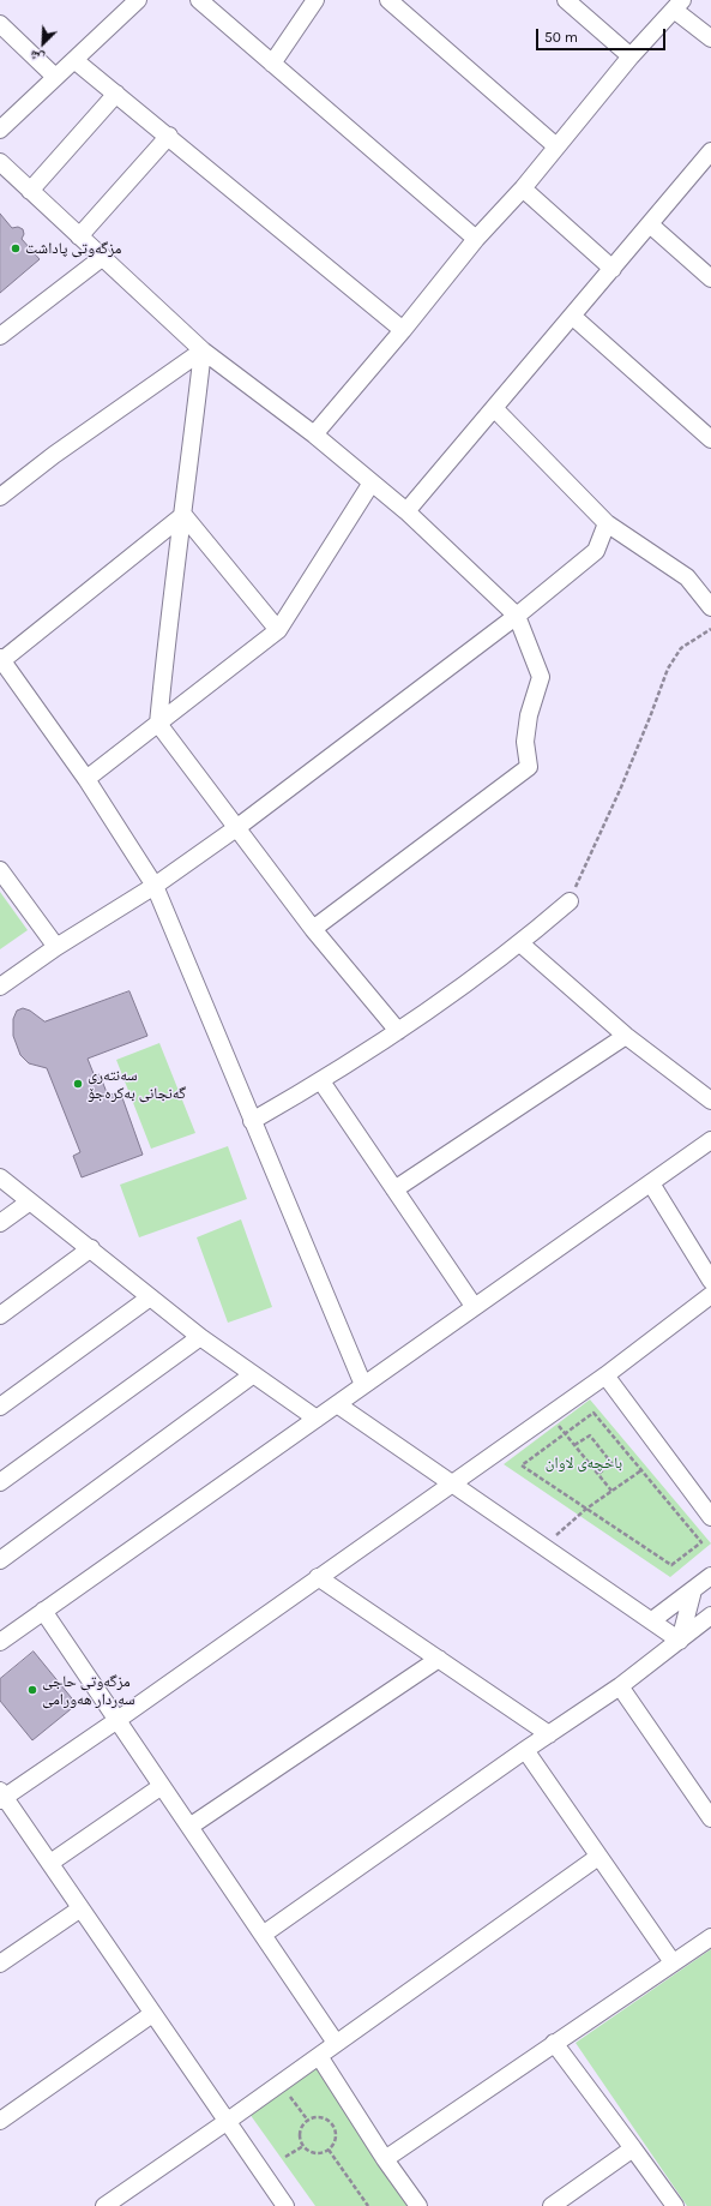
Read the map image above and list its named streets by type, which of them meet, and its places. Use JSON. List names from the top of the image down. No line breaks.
{"parks":["باخچەی لاوان"],"places":["مزگەوتی پاداشت","سەنتەری گەنجانی بەکرەجۆ","مزگەوتی حاجی سەردار هەورامی"],"scale_bar":"50 m","north":"bottom left"}
